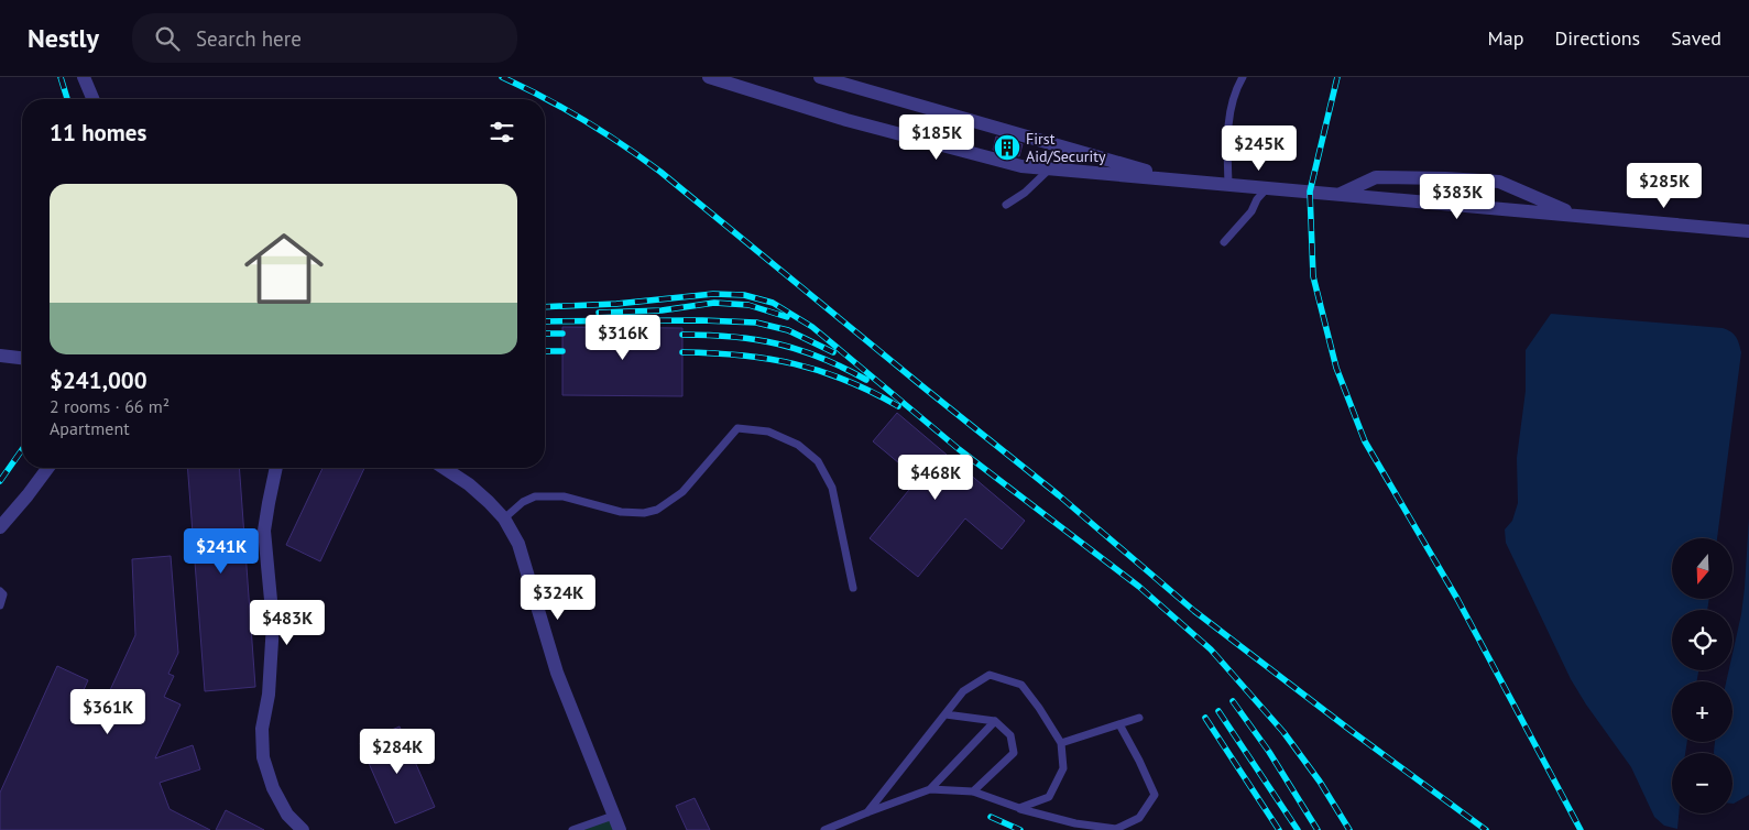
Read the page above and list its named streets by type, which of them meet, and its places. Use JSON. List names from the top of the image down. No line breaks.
{"places":{"building":["First Aid/Security"]},"north":"bottom","page":{"header":"Nestly","search":"Search here","nav":["Map","Directions","Saved"],"heading":"11 homes","price":["$185K","$245K","$285K","$383K","$316K","$468K","$241K","$324K","$483K","$361K","$284K"],"list":[{"name":"$241,000","note":"2 rooms · 66 m² · Apartment"}],"map_buttons":["+","−"]}}
